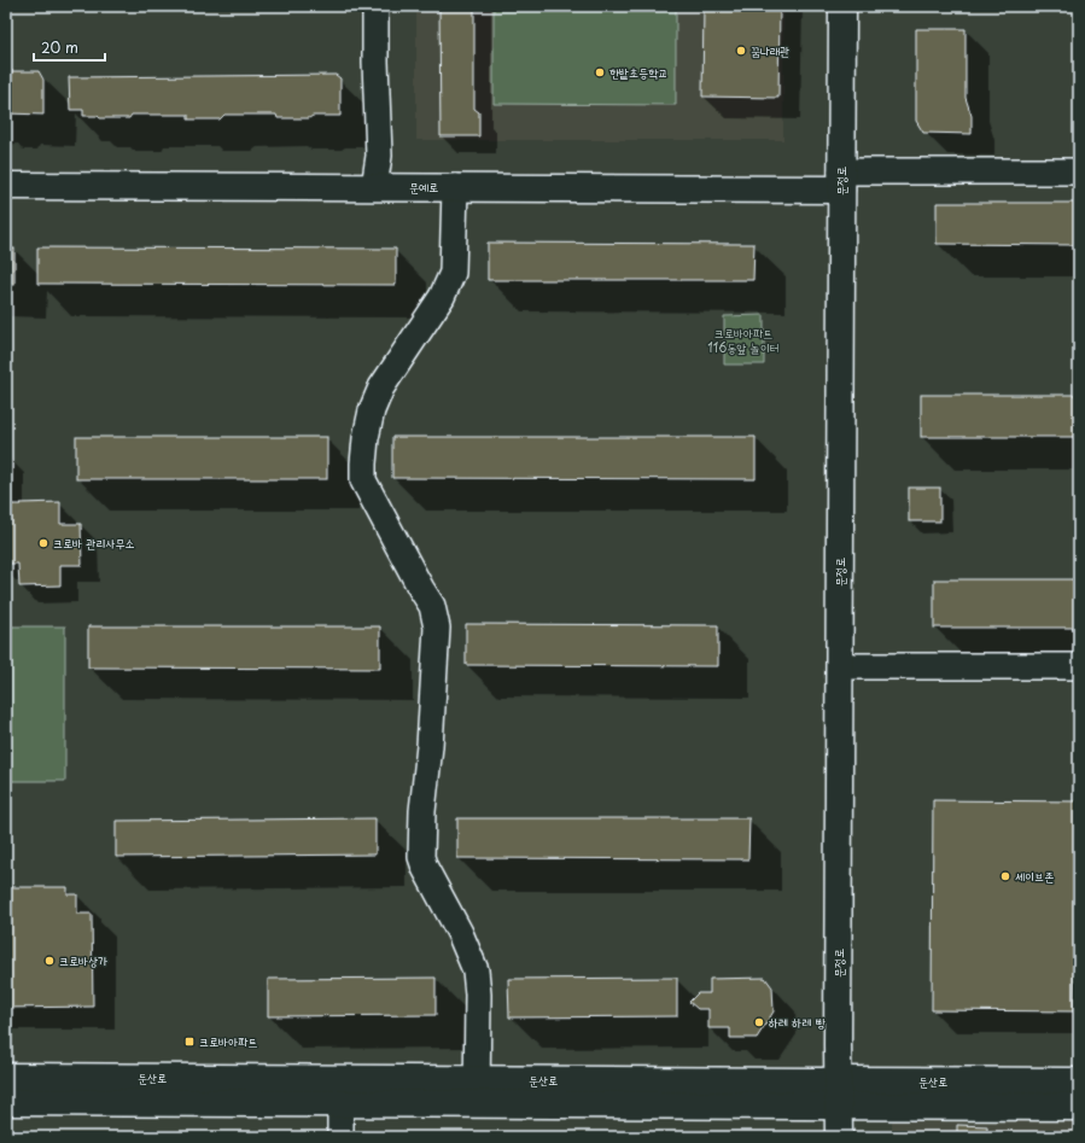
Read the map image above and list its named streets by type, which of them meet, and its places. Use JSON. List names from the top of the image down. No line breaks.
{"streets":{"main road":["문정로","문예로","둔산로"]},"crossings":[["문정로","문예로"],["문정로","둔산로"]],"parks":["크로바아파트 116동앞 놀이터"],"places":{"other":["꿈나래관","한밭초등학교","크로바 관리사무소","세이브존","크로바상가","하레 하레 빵"],"transit":["크로바아파트"]},"scale_bar":"20 m"}
